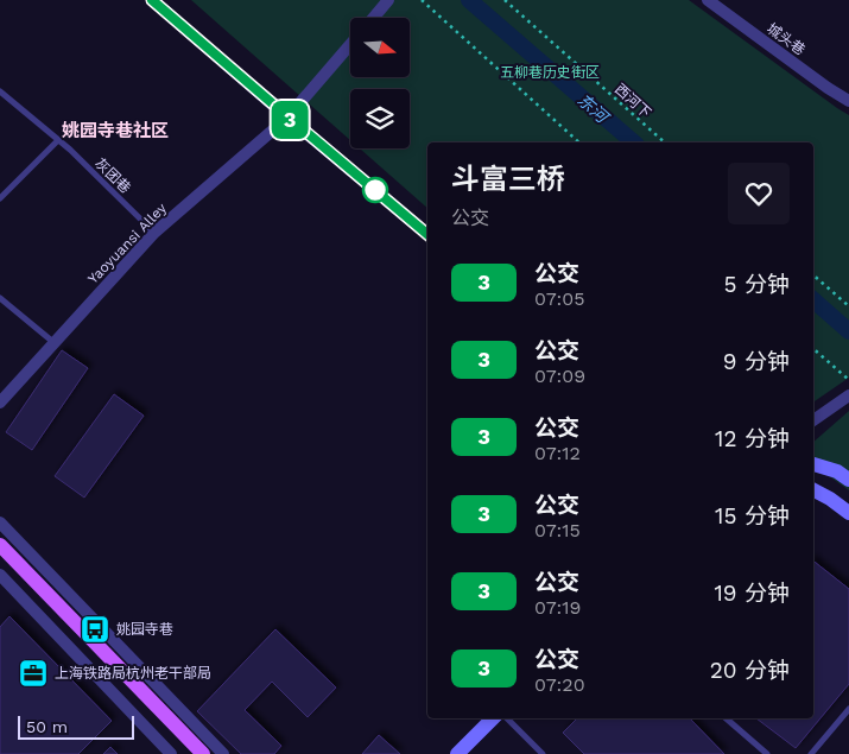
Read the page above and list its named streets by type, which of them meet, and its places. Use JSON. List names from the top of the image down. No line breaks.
{"streets":{"street":["城头巷","Yaoyuansi Alley"],"lane":["灰团巷"],"path":["西河下"]},"crossings":[["灰团巷","Yaoyuansi Alley"]],"districts":["姚园寺巷社区"],"water":["东河"],"parks":["五柳巷历史街区"],"places":{"bus stop":["姚园寺巷"],"office":["上海铁路局杭州老干部局"]},"lines":["bus line 3"],"scale_bar":"50 m","north":"right","page":{"on_map":"3","heading":["斗富三桥","公交"],"list":[{"mark":"3","name":"公交","note":"07:05","value":"5 分钟"},{"mark":"3","name":"公交","note":"07:09","value":"9 分钟"},{"mark":"3","name":"公交","note":"07:12","value":"12 分钟"},{"mark":"3","name":"公交","note":"07:15","value":"15 分钟"},{"mark":"3","name":"公交","note":"07:19","value":"19 分钟"},{"mark":"3","name":"公交","note":"07:20","value":"20 分钟"}],"scale":"50 m"}}
